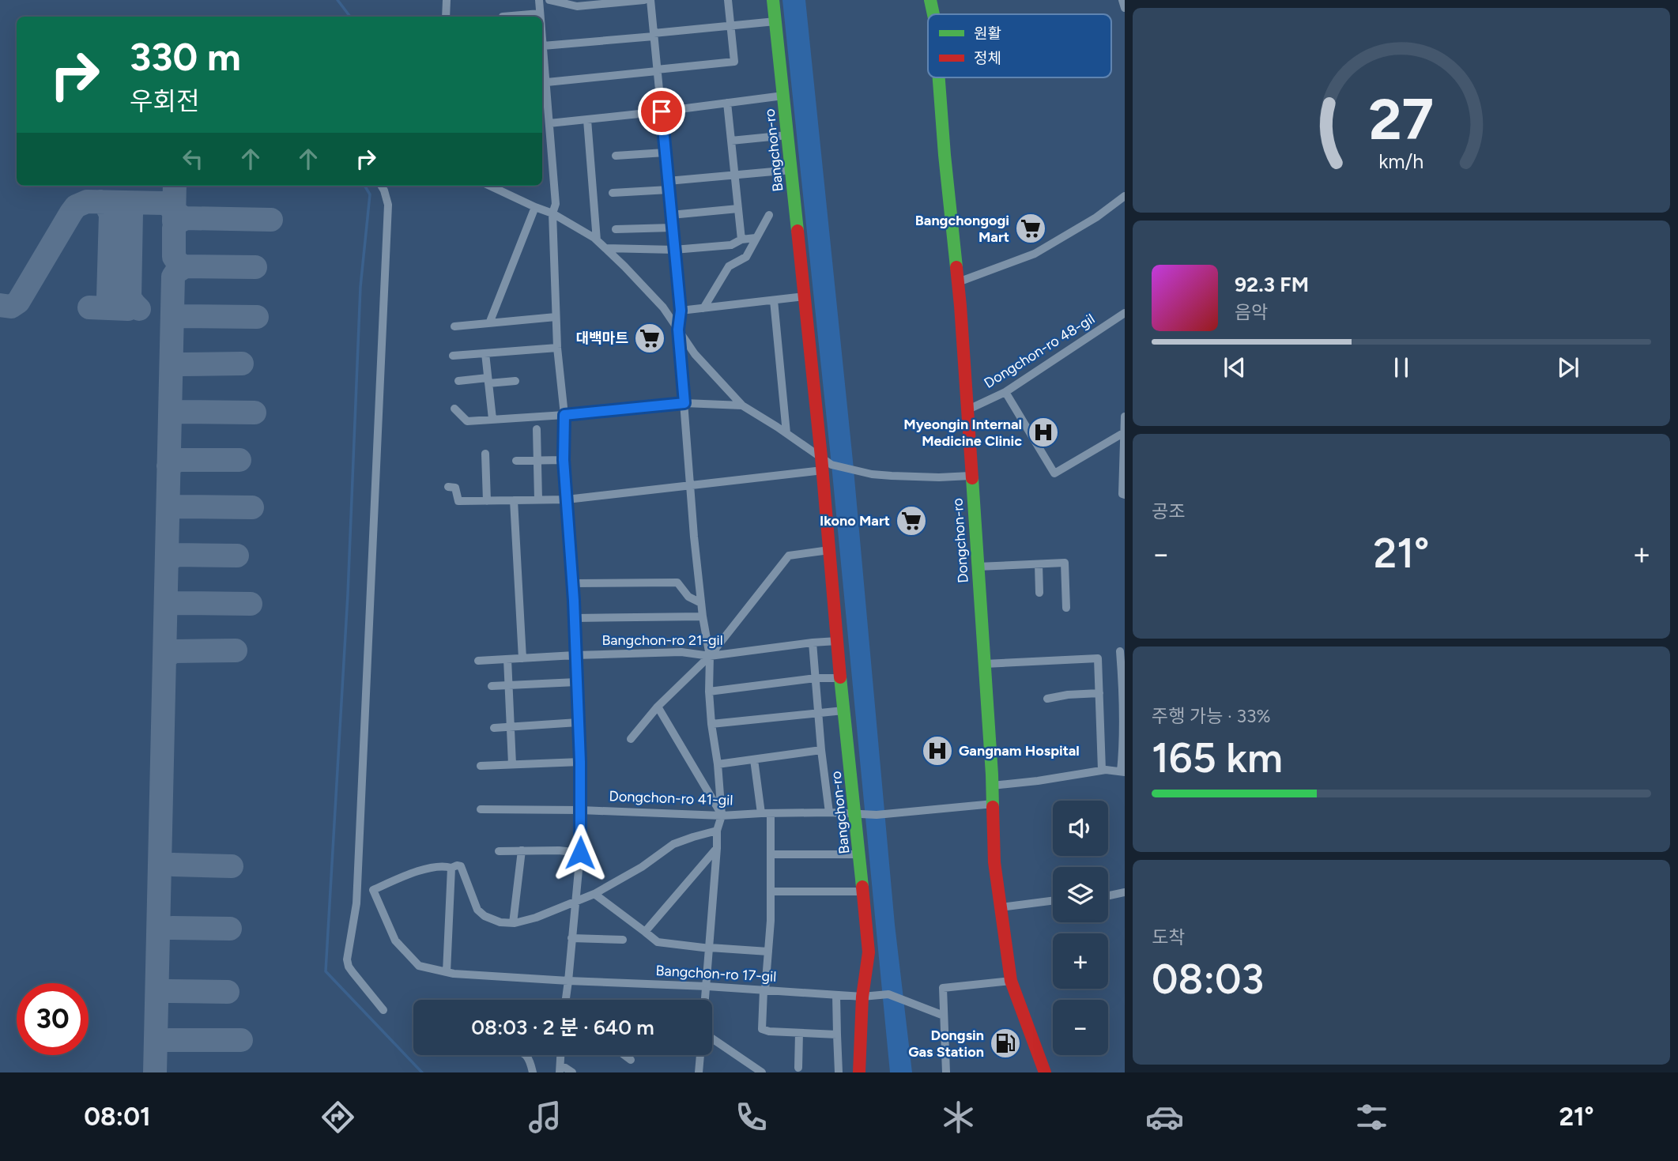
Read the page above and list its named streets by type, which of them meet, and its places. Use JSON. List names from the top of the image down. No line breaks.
{"streets":{"main road":["Bangchon-ro","Dongchon-ro"],"street":["Dongchon-ro 48-gil","Bangchon-ro 21-gil","Dongchon-ro 41-gil","Bangchon-ro 17-gil"]},"crossings":[["Bangchon-ro","Bangchon-ro 21-gil"],["Bangchon-ro","Dongchon-ro 41-gil"],["Bangchon-ro","Bangchon-ro 17-gil"],["Dongchon-ro 48-gil","Dongchon-ro"],["Dongchon-ro","Dongchon-ro 41-gil"]],"places":{"supermarket":["Bangchongogi Mart","대백마트","Ikono Mart"],"hospital":["Myeongin Internal Medicine Clinic","Gangnam Hospital"],"fuel station":["Dongsin Gas Station"]},"legend":["원활","정체"],"page":{"turn":["330 m","우회전"],"song":["92.3 FM","음악"],"tile":["공조",["주행 가능 · 33%","165 km"],["도착","08:03"]],"heat":["−","21°","+"],"map_buttons":["+","−"],"limit":"30","trip":"08:03 · 2 분 · 640 m","tabs":["08:01","21°"],"gauge":["27","km/h"]}}
